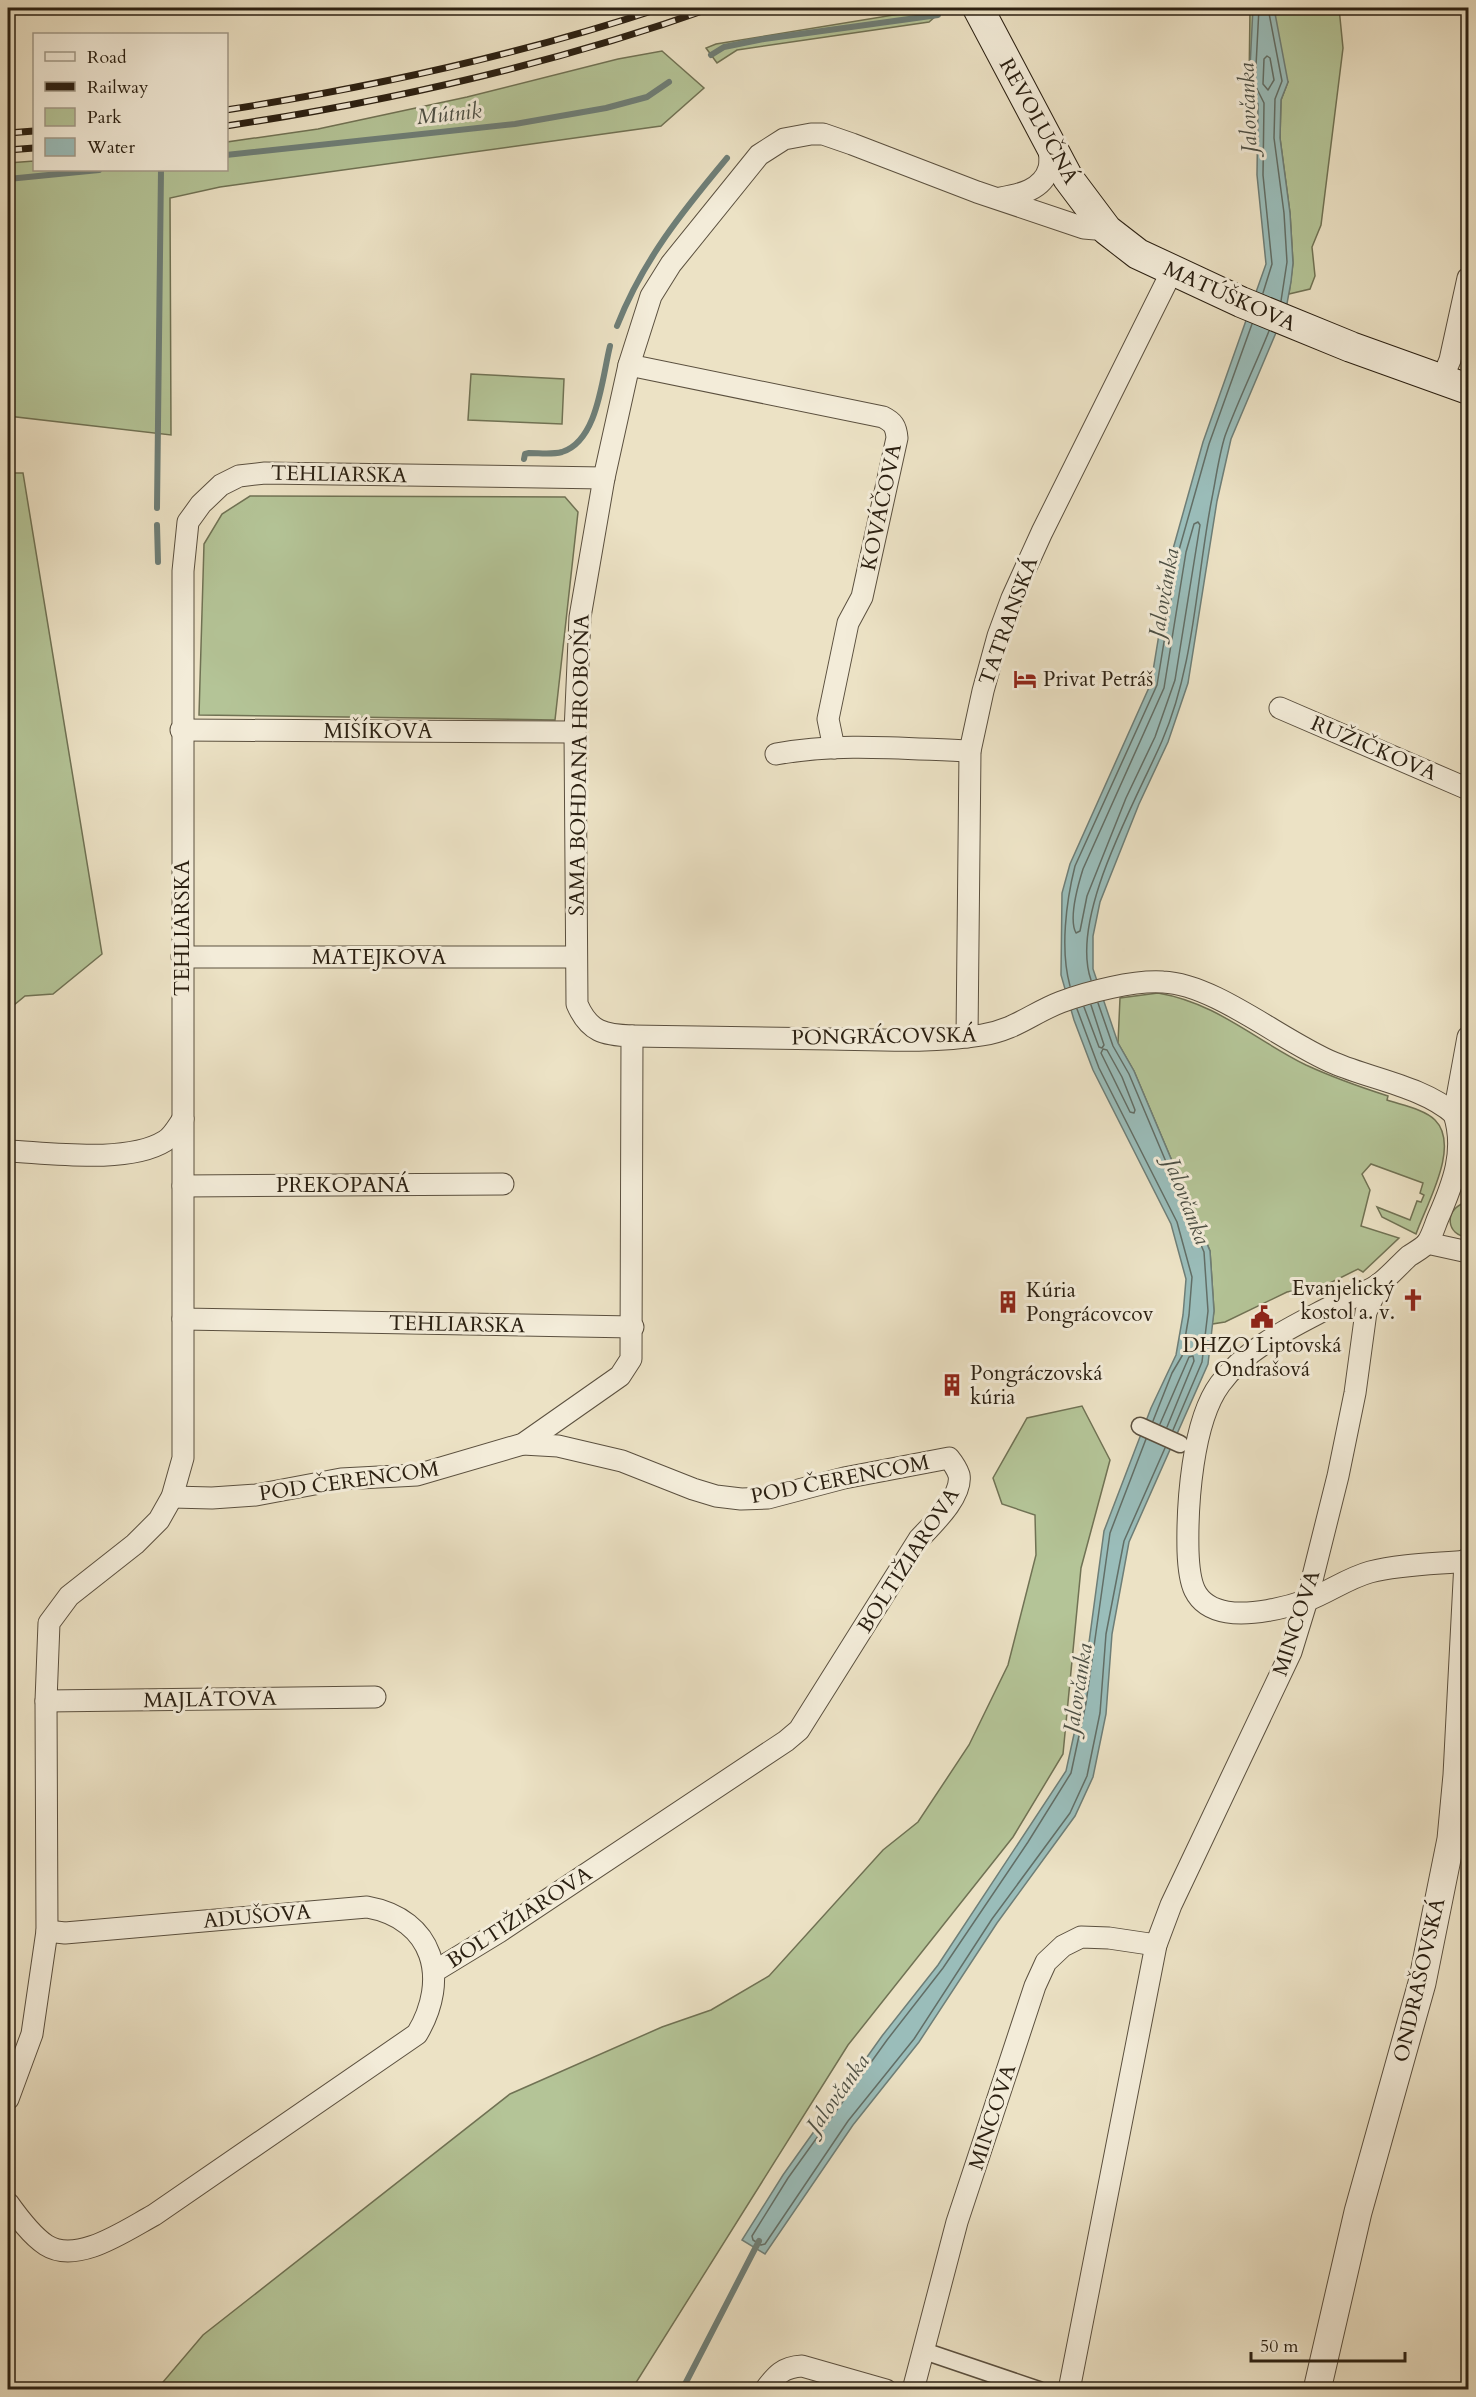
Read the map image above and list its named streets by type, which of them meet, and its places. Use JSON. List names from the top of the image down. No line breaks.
{"streets":{"main road":["REVOLUČNÁ","MATÚŠKOVA"],"street":["TEHLIARSKA","KOVÁČOVA","TATRANSKÁ","MIŠÍKOVA","RUŽIČKOVA","SAMA BOHDANA HROBOŇA","MATEJKOVA","PONGRÁCOVSKÁ","PREKOPANÁ","POD ČERENCOM","BOLTIŽIAROVA","MINCOVA","MAJLÁTOVA","ADUŠOVA","ONDRAŠOVSKÁ"]},"crossings":[["REVOLUČNÁ","MATÚŠKOVA"],["MATÚŠKOVA","TATRANSKÁ"],["MATÚŠKOVA","SAMA BOHDANA HROBOŇA"],["TEHLIARSKA","MIŠÍKOVA"],["TEHLIARSKA","SAMA BOHDANA HROBOŇA"],["TEHLIARSKA","MATEJKOVA"],["TEHLIARSKA","PREKOPANÁ"],["TEHLIARSKA","POD ČERENCOM"],["KOVÁČOVA","SAMA BOHDANA HROBOŇA"],["TATRANSKÁ","PONGRÁCOVSKÁ"],["MIŠÍKOVA","SAMA BOHDANA HROBOŇA"],["SAMA BOHDANA HROBOŇA","MATEJKOVA"],["SAMA BOHDANA HROBOŇA","PONGRÁCOVSKÁ"],["POD ČERENCOM","BOLTIŽIAROVA"],["BOLTIŽIAROVA","ADUŠOVA"]],"water":["Jalovčanka","Mútnik"],"places":{"hotel":["Privat Petráš"],"church":["Evanjelický kostol a. v."],"building":["Kúria Pongrácovcov","Pongráczovská kúria"],"public building":["DHZO Liptovská Ondrašová"]},"legend":["Road","Railway","Park","Water"],"scale_bar":"50 m"}
